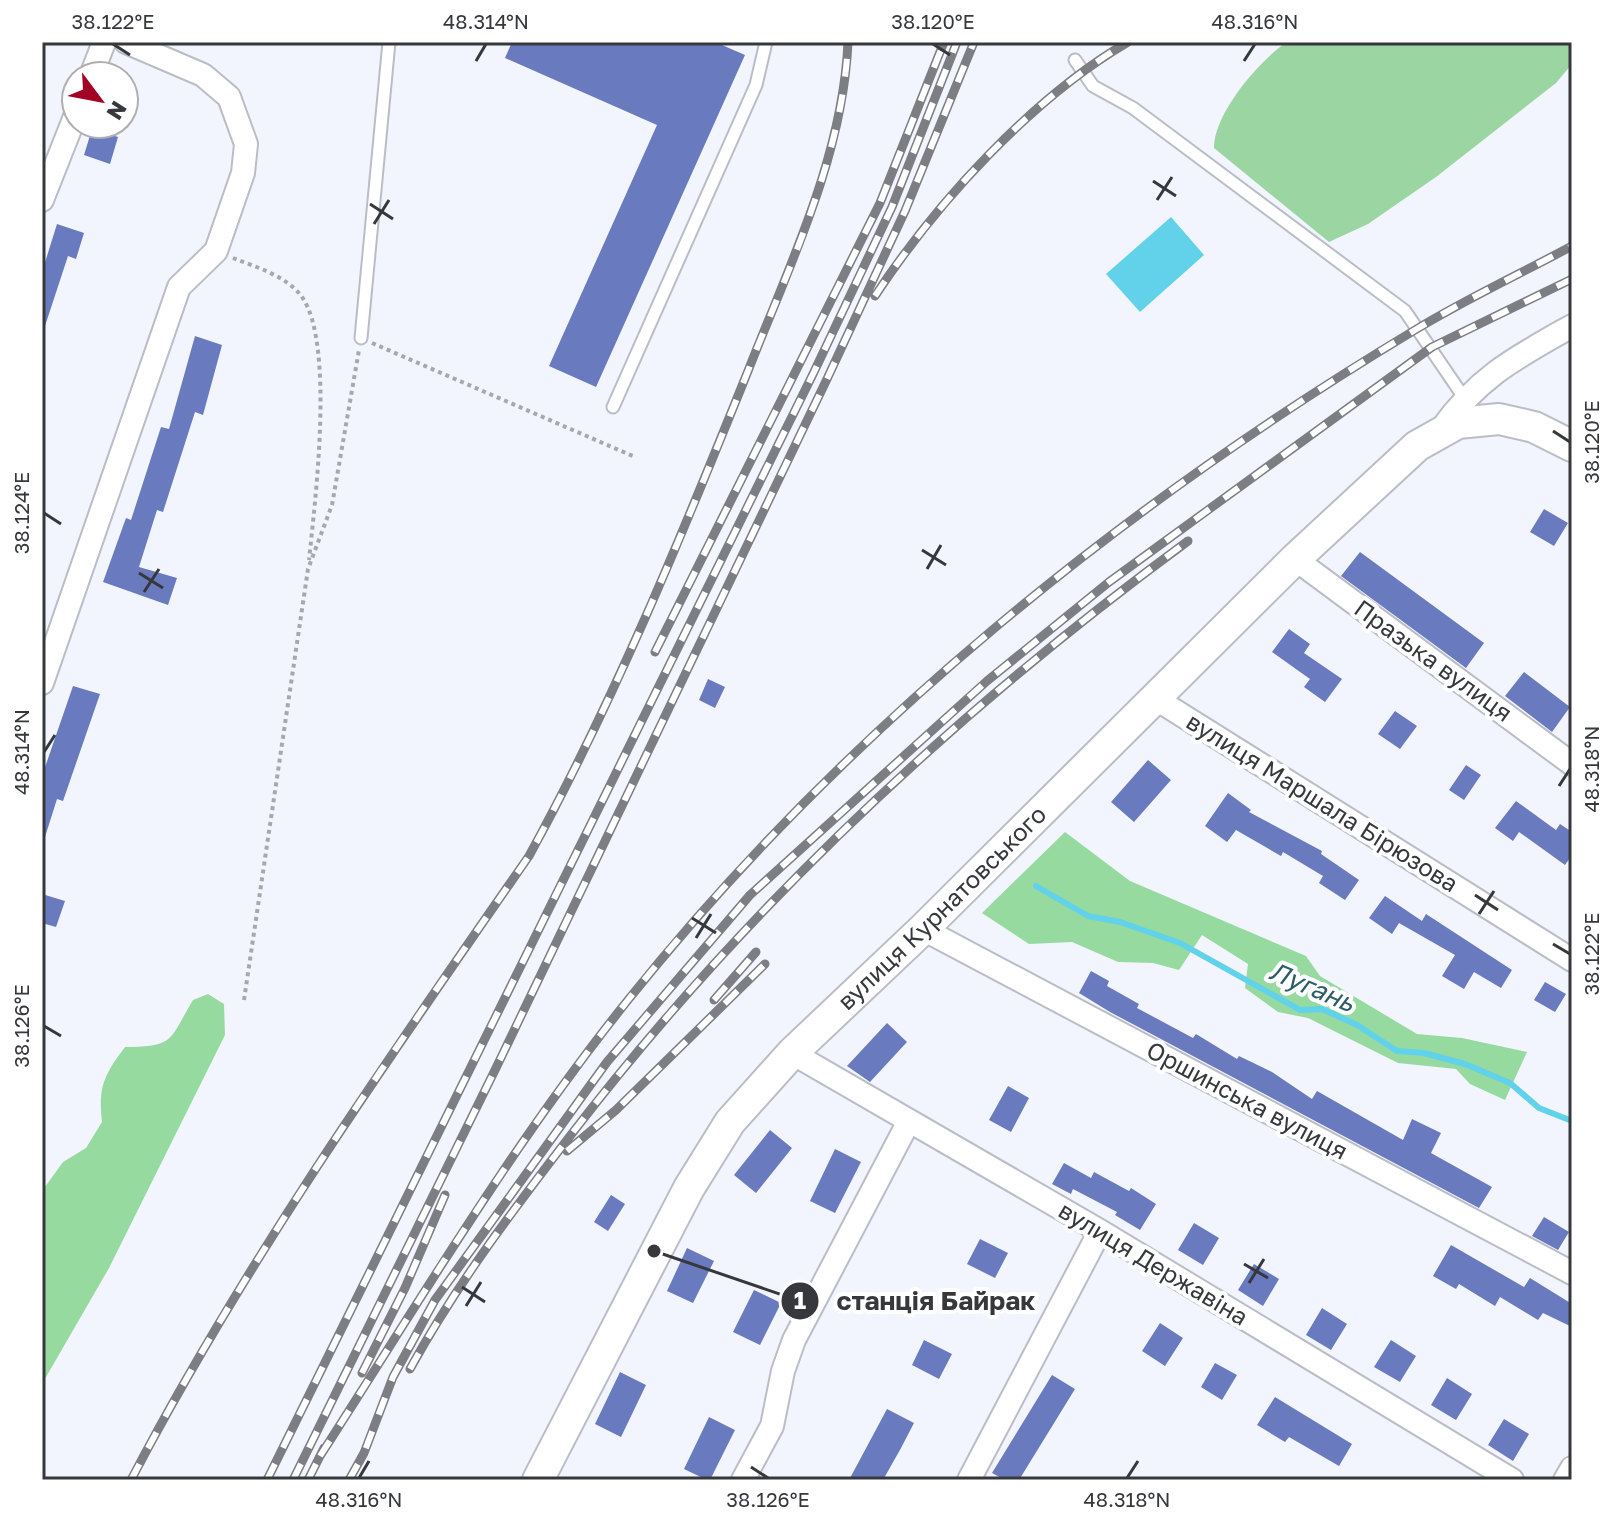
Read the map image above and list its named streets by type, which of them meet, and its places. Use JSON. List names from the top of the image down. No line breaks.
{"streets":{"street":["Празька вулиця","вулиця Маршала Бірюзова","вулиця Курнатовського","Оршинська вулиця","вулиця Державіна"]},"crossings":[["Празька вулиця","вулиця Курнатовського"],["вулиця Маршала Бірюзова","вулиця Курнатовського"],["вулиця Курнатовського","Оршинська вулиця"],["вулиця Курнатовського","вулиця Державіна"]],"water":["Лугань"],"places":["станція Байрак"],"north":"bottom right","coordinates":["38.122°E","48.314°N","38.120°E","48.316°N","38.124°E","48.318°N","38.126°E"]}
